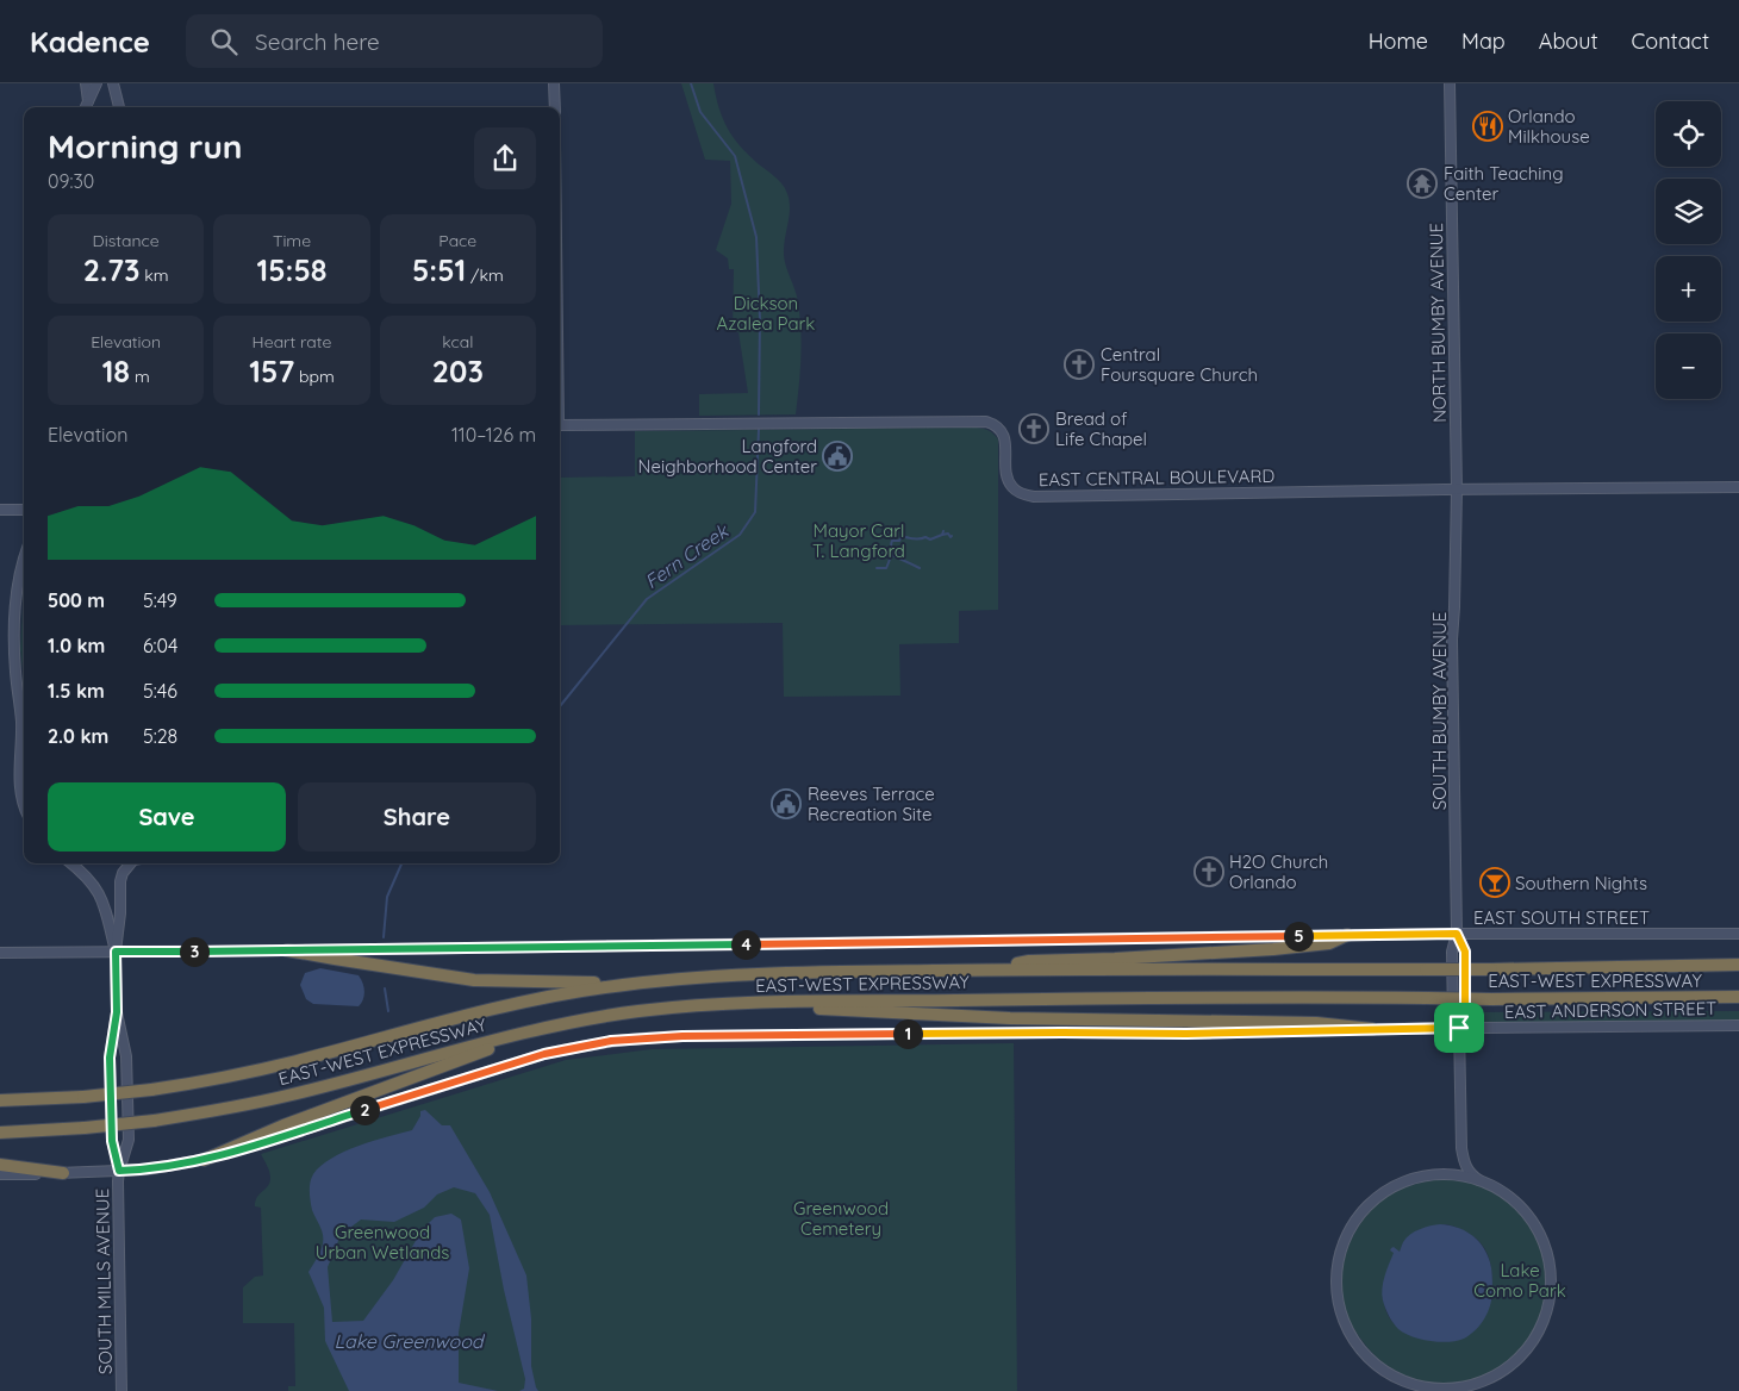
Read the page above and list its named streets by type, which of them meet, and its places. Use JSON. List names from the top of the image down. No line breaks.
{"streets":{"highway":["EAST-WEST EXPRESSWAY"],"street":["NORTH BUMBY AVENUE","EAST CENTRAL BOULEVARD","SOUTH BUMBY AVENUE","EAST SOUTH STREET","EAST ANDERSON STREET","SOUTH MILLS AVENUE"]},"crossings":[["NORTH BUMBY AVENUE","EAST CENTRAL BOULEVARD"],["NORTH BUMBY AVENUE","SOUTH BUMBY AVENUE"],["EAST CENTRAL BOULEVARD","SOUTH BUMBY AVENUE"],["SOUTH BUMBY AVENUE","EAST SOUTH STREET"],["SOUTH BUMBY AVENUE","EAST ANDERSON STREET"],["EAST SOUTH STREET","SOUTH MILLS AVENUE"],["EAST ANDERSON STREET","SOUTH MILLS AVENUE"]],"water":["Fern Creek","Lake Greenwood"],"parks":["Dickson Azalea Park","Mayor Carl T. Langford","Greenwood Cemetery","Greenwood Urban Wetlands","Lake Como Park"],"places":{"restaurant":["Orlando Milkhouse"],"temple":["Faith Teaching Center"],"church":["Central Foursquare Church","Bread of Life Chapel","H2O Church Orlando"],"public building":["Langford Neighborhood Center","Reeves Terrace Recreation Site"],"bar":["Southern Nights"]},"page":{"header":"Kadence","search":"Search here","nav":["Home","Map","About","Contact"],"map_buttons":["+","−"],"heading":["Morning run","09:30"],"stats":[["Distance","2.73 km"],["Time","15:58"],["Pace","5:51 /km"],["Elevation","18 m"],["Heart rate","157 bpm"],["kcal","203"]],"chart":["Elevation","110–126 m"],"list":[{"name":"500 m","note":"5:49"},{"name":"1.0 km","note":"6:04"},{"name":"1.5 km","note":"5:46"},{"name":"2.0 km","note":"5:28"}],"buttons":["Save","Share"],"pins":["5","4","3","1","2"]}}
